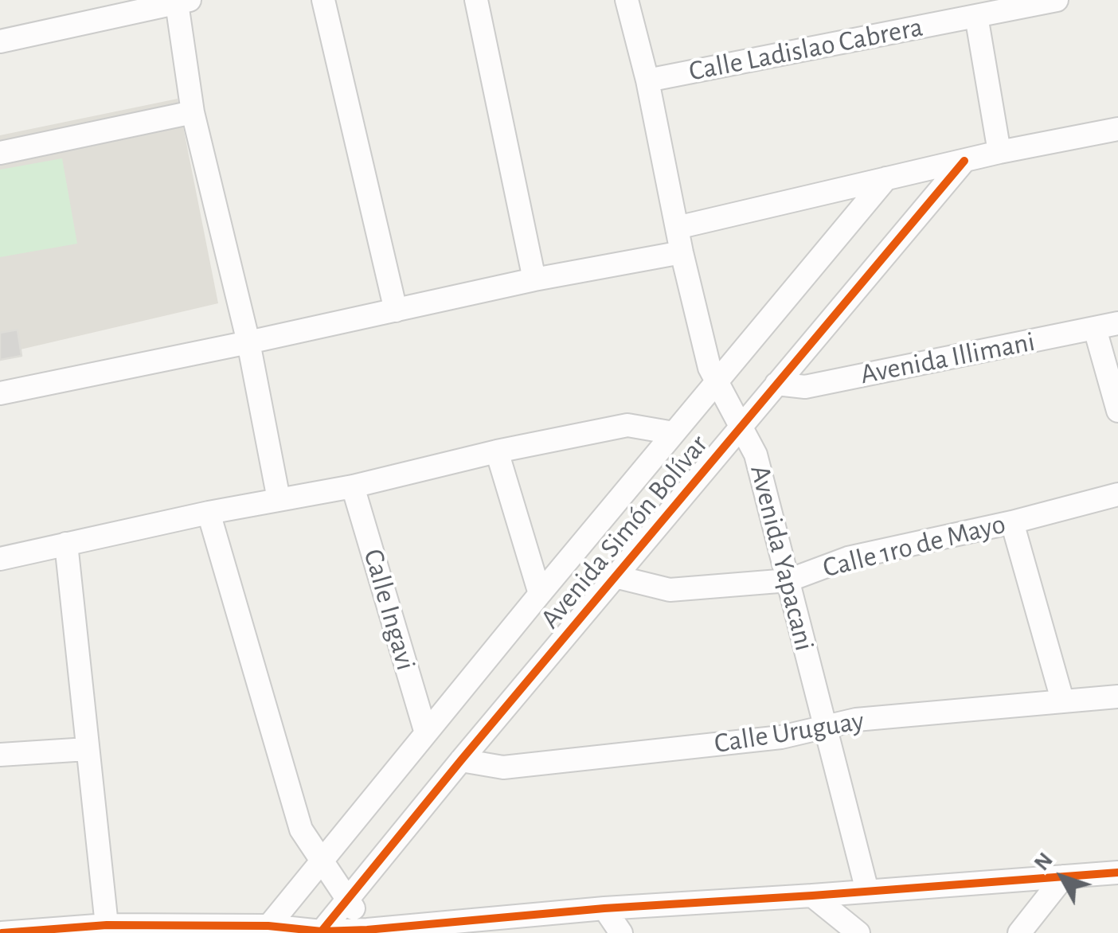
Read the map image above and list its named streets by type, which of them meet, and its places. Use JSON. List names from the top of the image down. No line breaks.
{"streets":{"street":["Calle Ladislao Cabrera","Avenida Illimani","Avenida Simón Bolívar","Calle 1ro de Mayo","Avenida Yapacani","Calle Ingavi","Calle Uruguay"]},"crossings":[["Calle Ladislao Cabrera","Avenida Yapacani"],["Avenida Illimani","Avenida Simón Bolívar"],["Avenida Simón Bolívar","Calle 1ro de Mayo"],["Avenida Simón Bolívar","Avenida Yapacani"],["Avenida Simón Bolívar","Calle Ingavi"],["Avenida Simón Bolívar","Calle Uruguay"],["Calle 1ro de Mayo","Avenida Yapacani"],["Avenida Yapacani","Calle Uruguay"]],"north":"top left"}
